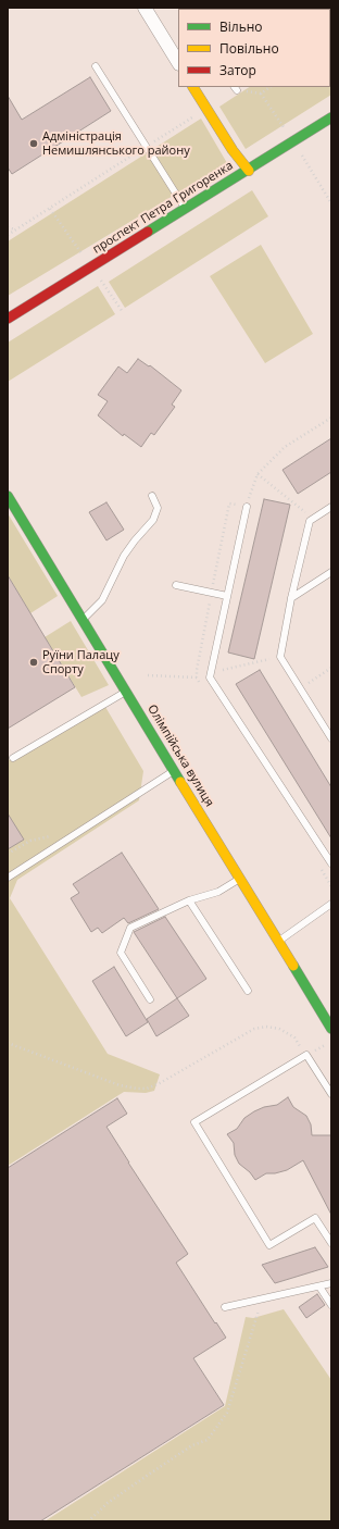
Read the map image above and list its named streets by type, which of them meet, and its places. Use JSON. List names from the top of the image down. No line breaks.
{"streets":{"street":["проспект Петра Григоренка","Олімпійська вулиця"]},"places":["Адміністрація Немишлянського району","Руїни Палацу Спорту"],"legend":["Вільно","Повільно","Затор"]}
